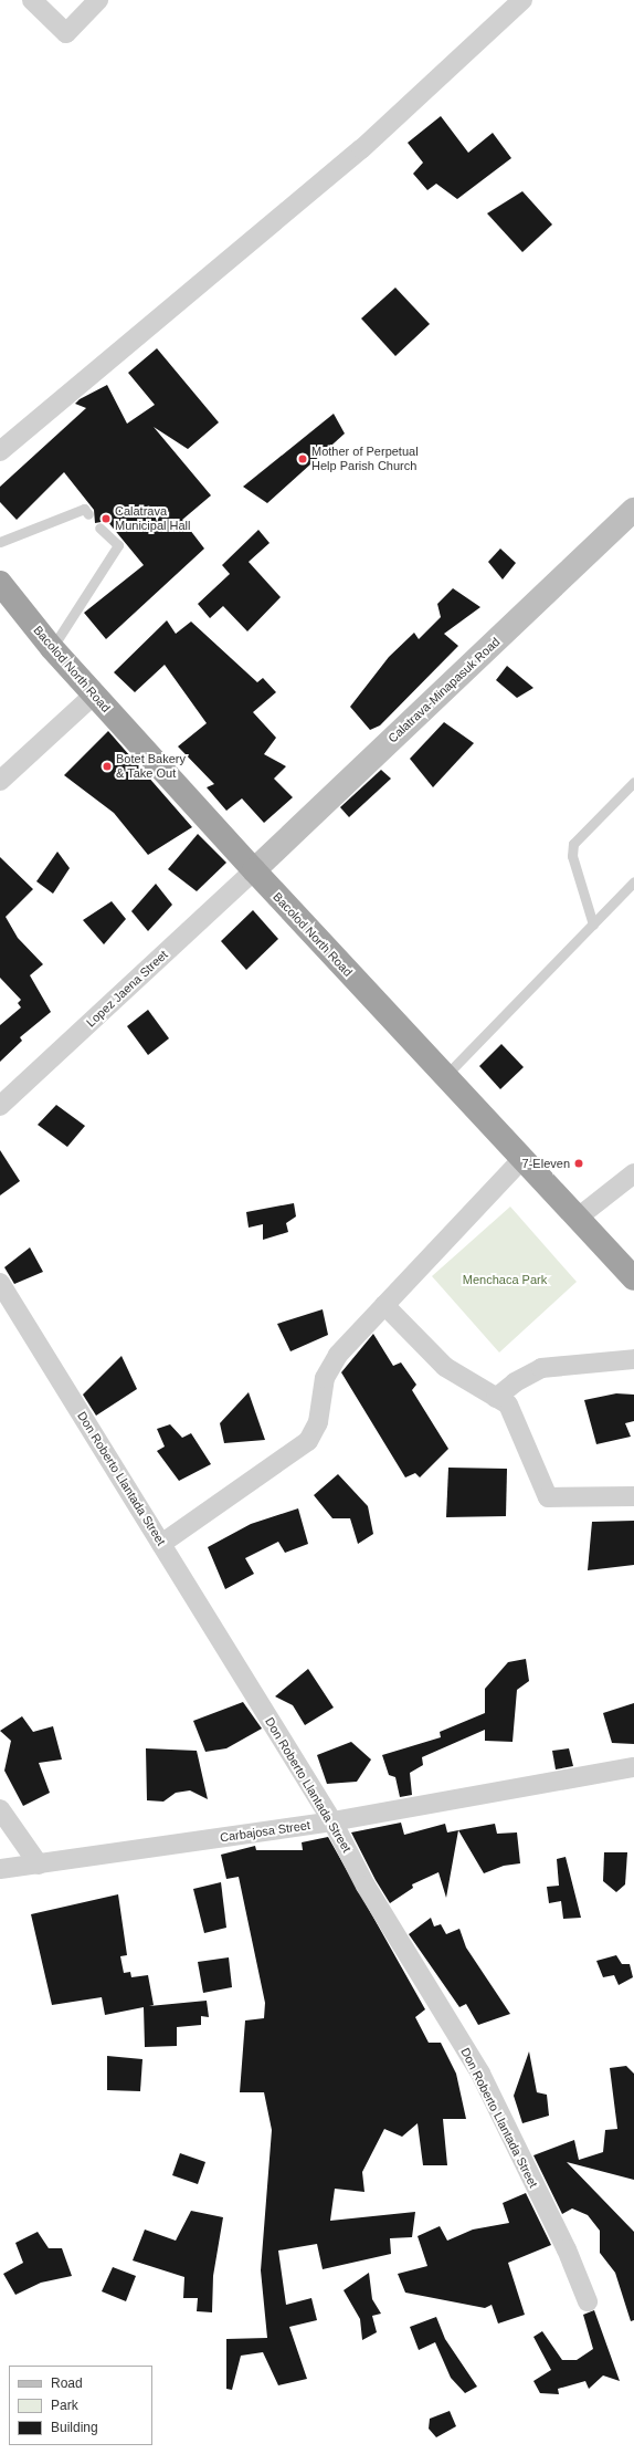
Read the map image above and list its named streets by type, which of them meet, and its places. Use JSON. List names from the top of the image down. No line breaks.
{"streets":{"highway":["Bacolod North Road"],"main road":["Calatrava-Minapasuk Road"],"street":["Lopez Jaena Street","Don Roberto Llantada Street","Carbajosa Street"]},"crossings":[["Bacolod North Road","Calatrava-Minapasuk Road"],["Bacolod North Road","Lopez Jaena Street"],["Calatrava-Minapasuk Road","Lopez Jaena Street"],["Don Roberto Llantada Street","Carbajosa Street"]],"parks":["Menchaca Park"],"places":["Mother of Perpetual Help Parish Church","Calatrava Municipal Hall","Botet Bakery & Take Out","7-Eleven"],"legend":["Road","Park","Building"]}
